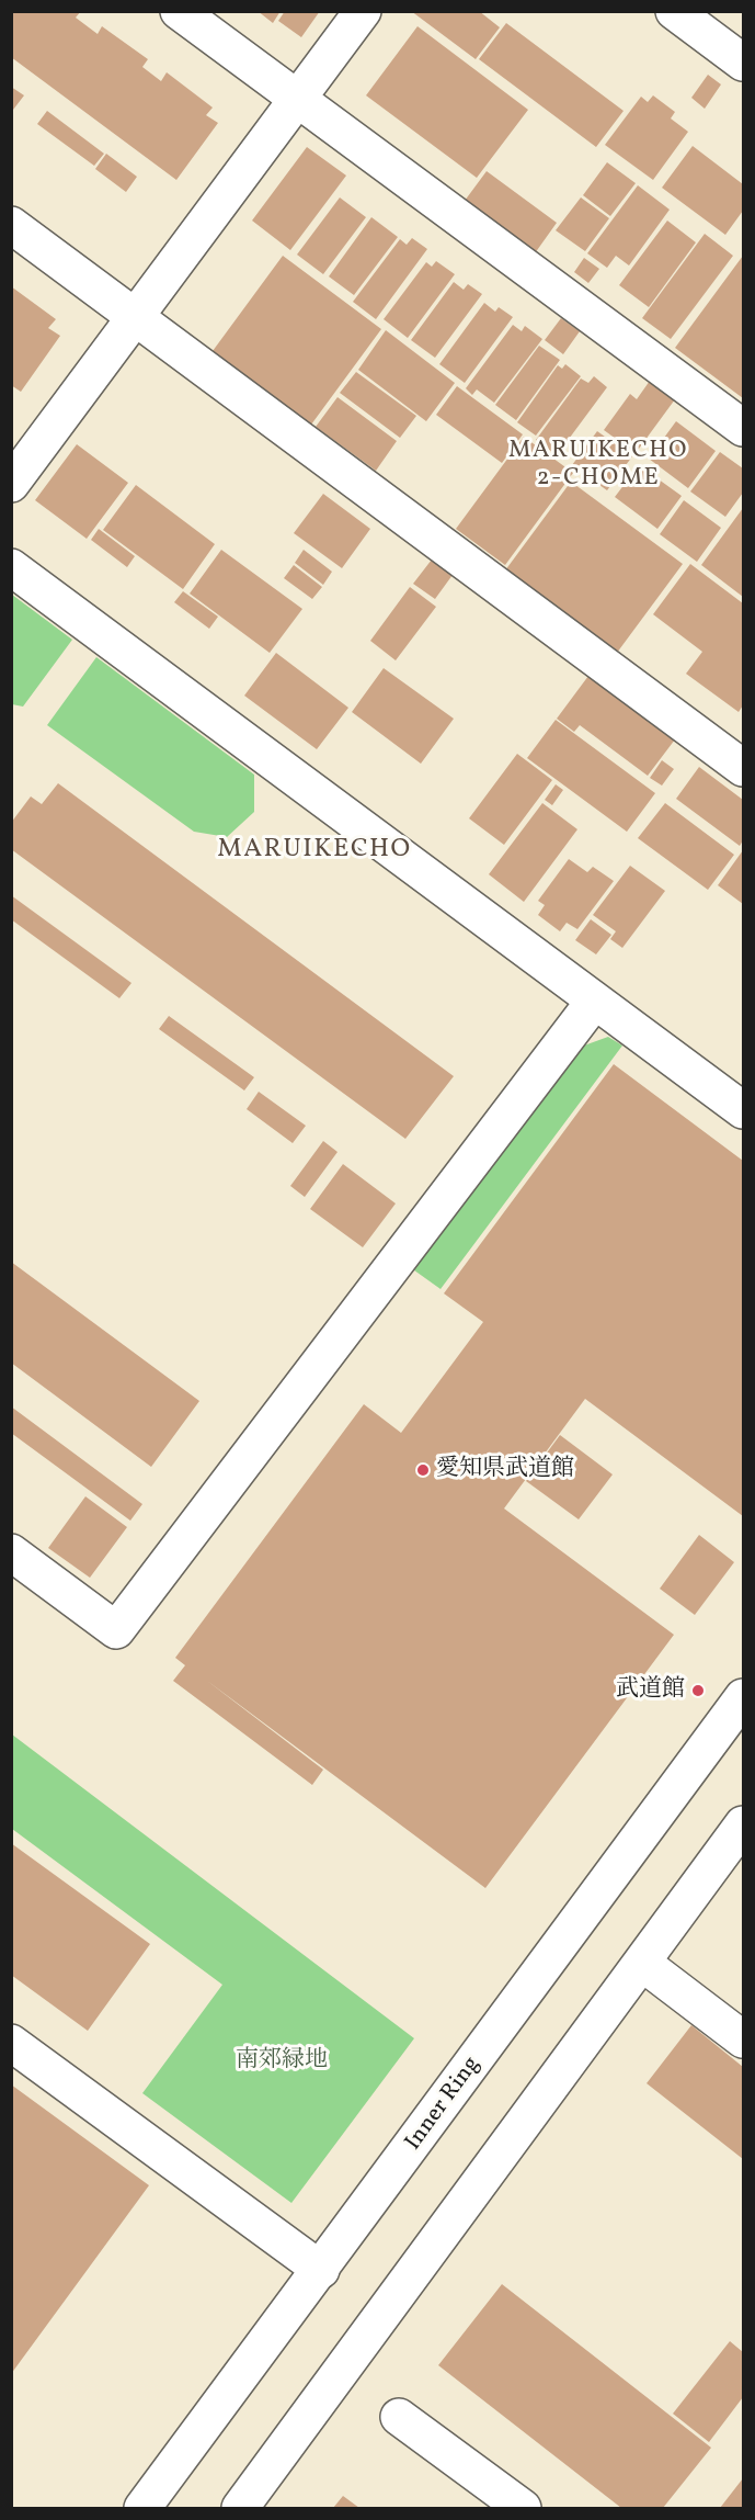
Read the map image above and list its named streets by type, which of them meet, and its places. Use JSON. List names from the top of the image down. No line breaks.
{"streets":{"street":["Inner Ring"]},"districts":["MARUIKECHO 2-CHOME","MARUIKECHO"],"parks":["南郊緑地"],"places":["愛知県武道館","武道館"]}
